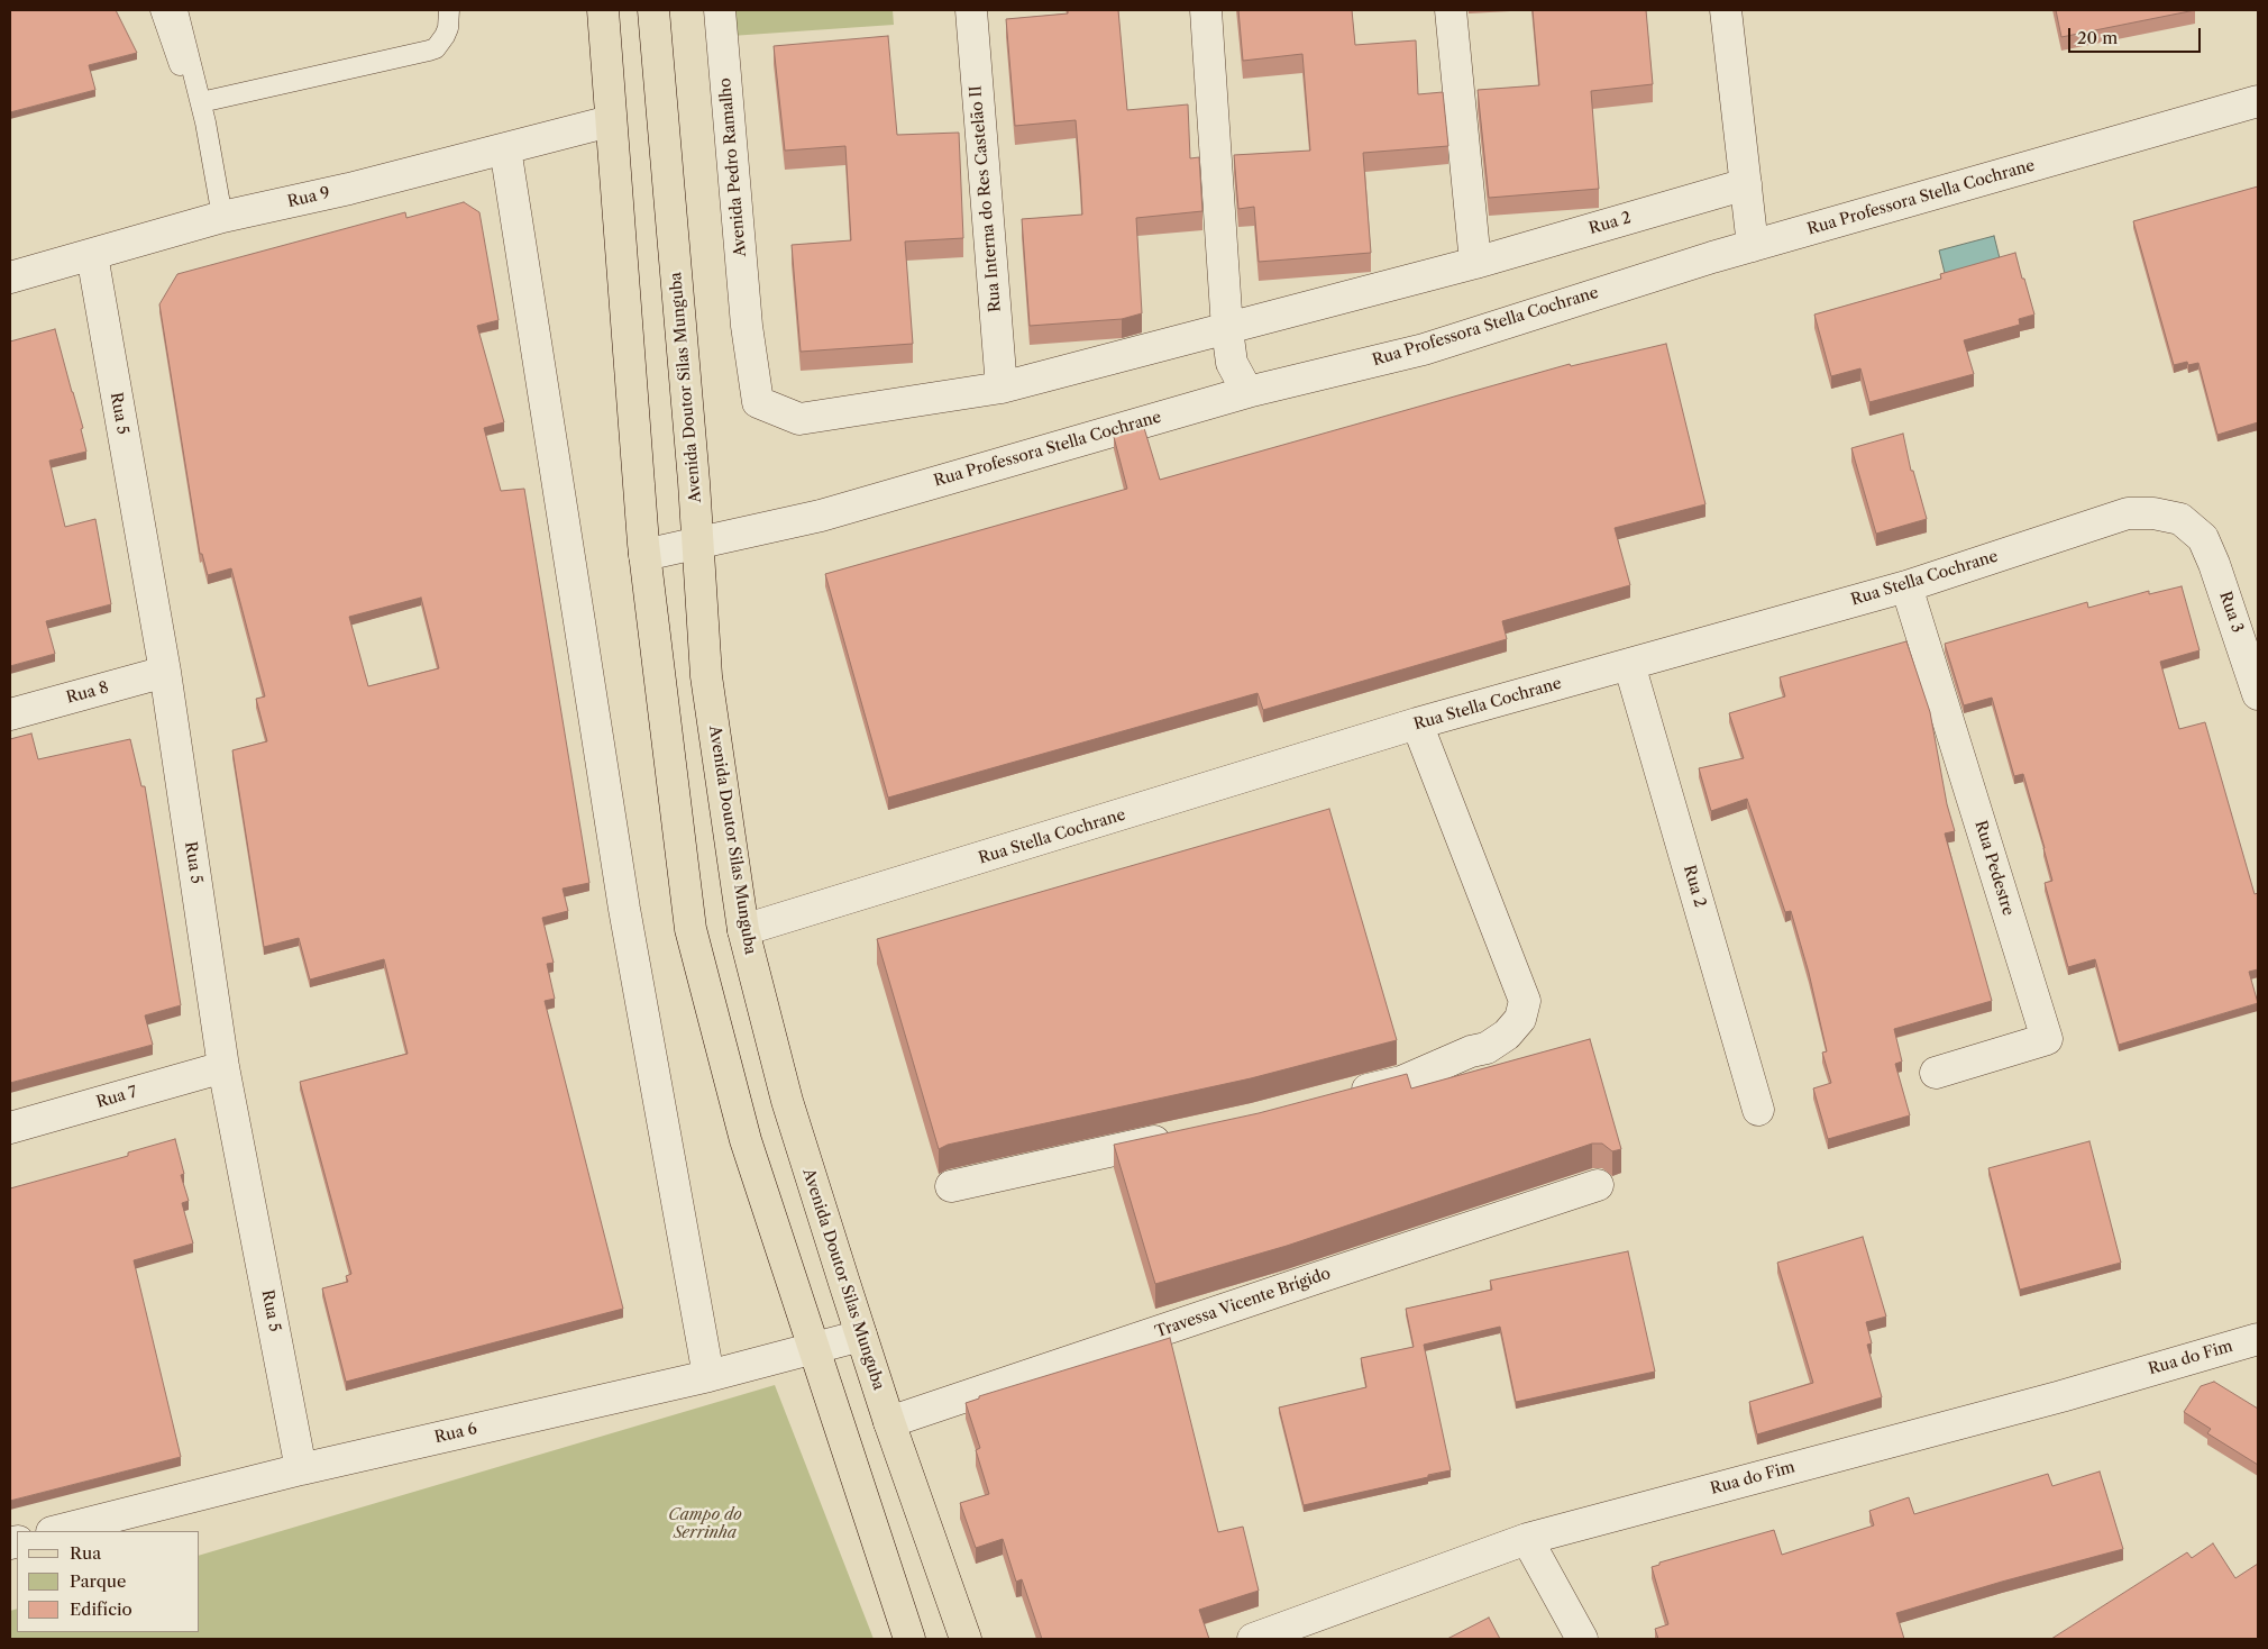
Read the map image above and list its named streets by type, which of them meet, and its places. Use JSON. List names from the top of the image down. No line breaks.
{"streets":{"main road":["Avenida Doutor Silas Munguba"],"street":["Avenida Pedro Ramalho","Rua 9","Rua Professora Stella Cochrane","Rua Interna do Res Castelão II","Rua 2","Rua 5","Rua Stella Cochrane","Rua 3","Rua 8","Rua Pedestre","Rua 7","Travessa Vicente Brígido","Rua do Fim","Rua 6"]},"crossings":[["Avenida Pedro Ramalho","Rua Interna do Res Castelão II"],["Rua 9","Rua 5"],["Rua Professora Stella Cochrane","Avenida Doutor Silas Munguba"],["Rua 2","Rua Stella Cochrane"],["Avenida Doutor Silas Munguba","Rua Stella Cochrane"],["Avenida Doutor Silas Munguba","Travessa Vicente Brígido"],["Avenida Doutor Silas Munguba","Rua 6"],["Rua 5","Rua 8"],["Rua 5","Rua 7"],["Rua 5","Rua 6"],["Rua Stella Cochrane","Rua 3"],["Rua Stella Cochrane","Rua Pedestre"]],"parks":["Campo do Serrinha"],"legend":["Rua","Parque","Edifício"],"scale_bar":"20 m"}
